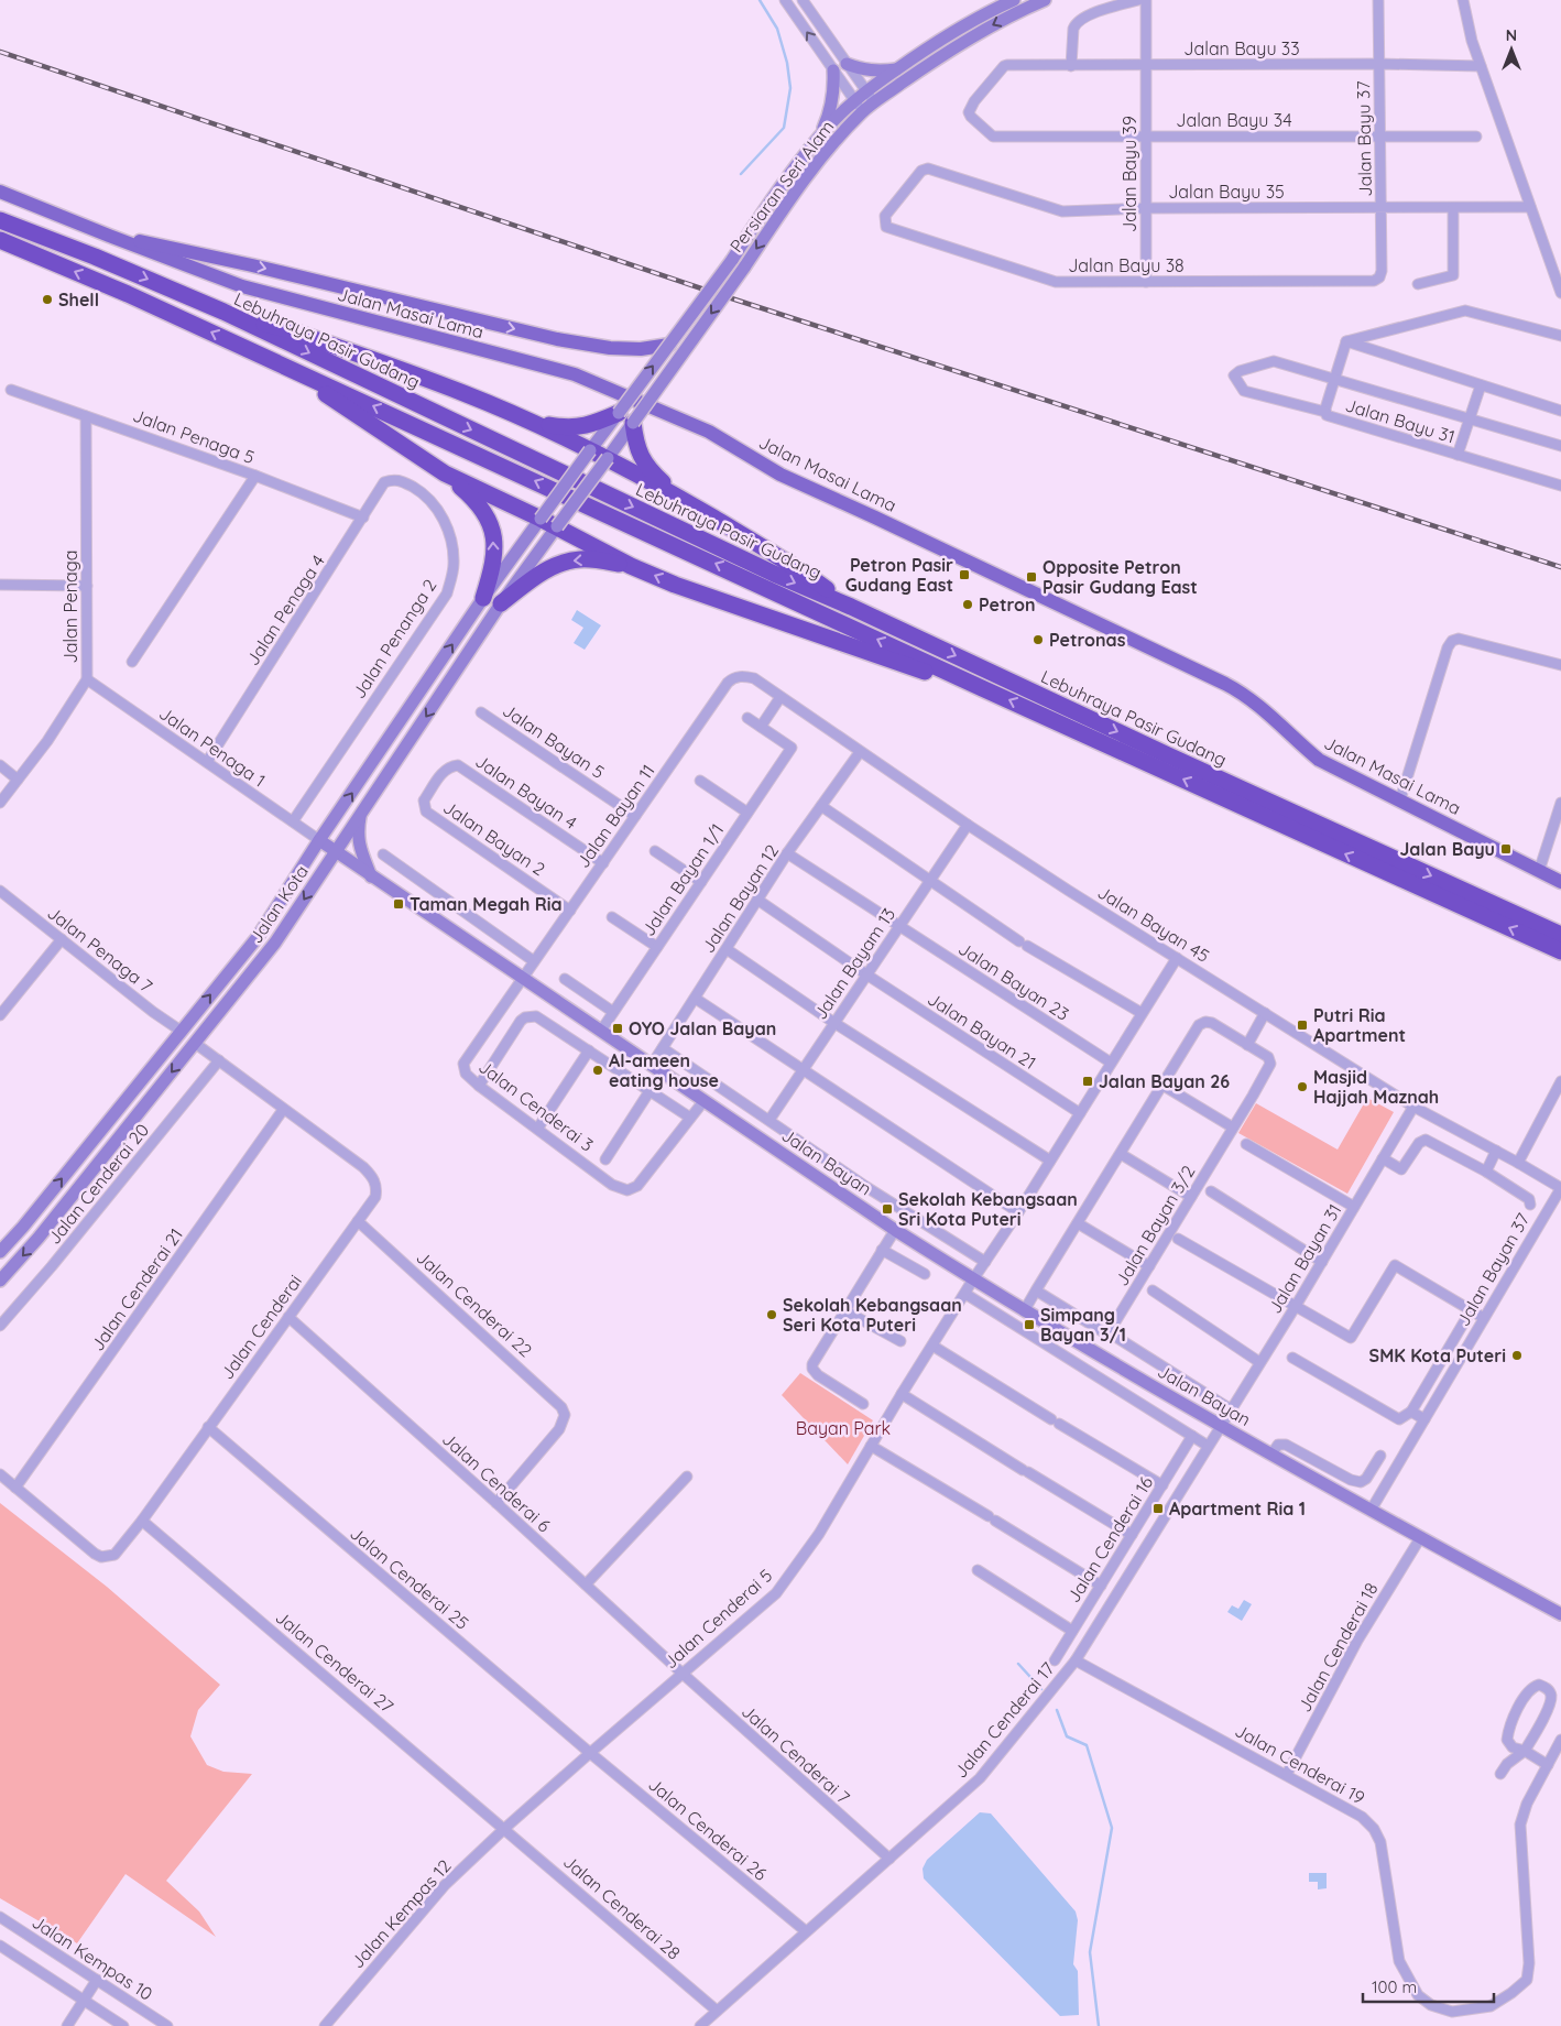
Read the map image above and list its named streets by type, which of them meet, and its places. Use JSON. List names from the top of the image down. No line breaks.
{"streets":{"highway":["Lebuhraya Pasir Gudang"],"main road":["Persiaran Seri Alam","Jalan Masai Lama","Jalan Kota","Jalan Bayan"],"street":["Jalan Bayu 33","Jalan Bayu 34","Jalan Bayu 37","Jalan Bayu 39","Jalan Bayu 35","Jalan Bayu 38","Jalan Bayu 31","Jalan Penaga 5","Jalan Penaga","Jalan Penaga 4","Jalan Penanga 2","Jalan Bayan 5","Jalan Penaga 1","Jalan Bayan 4","Jalan Bayan 11","Jalan Bayan 2","Jalan Bayan 1/1","Jalan Bayan 12","Jalan Bayan 45","Jalan Penaga 7","Jalan Bayam 13","Jalan Bayan 23","Jalan Bayan 21","Jalan Cenderai 3","Jalan Cenderai 20","Jalan Bayan 3/2","Jalan Bayan 31","Jalan Bayan 37","Jalan Cenderai 21","Jalan Cenderai 22","Jalan Cenderai","Jalan Cenderai 6","Jalan Cenderai 16","Jalan Cenderai 25","Jalan Cenderai 5","Jalan Cenderai 18","Jalan Cenderai 27","Jalan Cenderai 17","Jalan Cenderai 7","Jalan Cenderai 19","Jalan Cenderai 26","Jalan Cenderai 28","Jalan Kempas 12","Jalan Kempas 10"]},"crossings":[["Jalan Bayu 33","Jalan Bayu 34"],["Jalan Bayu 33","Jalan Bayu 37"],["Jalan Bayu 33","Jalan Bayu 39"],["Jalan Bayu 34","Jalan Bayu 37"],["Jalan Bayu 34","Jalan Bayu 39"],["Jalan Bayu 37","Jalan Bayu 35"],["Jalan Bayu 37","Jalan Bayu 38"],["Jalan Bayu 39","Jalan Bayu 35"],["Jalan Bayu 39","Jalan Bayu 38"],["Persiaran Seri Alam","Jalan Kota"],["Jalan Bayu 35","Jalan Bayu 38"],["Jalan Penaga 5","Jalan Penaga"],["Jalan Penaga 5","Jalan Penaga 4"],["Jalan Penaga","Jalan Penaga 1"],["Jalan Penaga 4","Jalan Penanga 2"],["Jalan Penaga 4","Jalan Penaga 1"],["Jalan Penanga 2","Jalan Penaga 1"],["Jalan Bayan 5","Jalan Bayan 11"],["Jalan Penaga 1","Jalan Kota"],["Jalan Penaga 1","Jalan Bayan"],["Jalan Bayan 4","Jalan Bayan 11"],["Jalan Bayan 4","Jalan Bayan 2"],["Jalan Bayan 11","Jalan Bayan 2"],["Jalan Bayan 11","Jalan Bayan 45"],["Jalan Bayan 11","Jalan Cenderai 3"],["Jalan Bayan 11","Jalan Bayan"],["Jalan Bayan 1/1","Jalan Bayan"],["Jalan Bayan 12","Jalan Bayan 45"],["Jalan Bayan 12","Jalan Bayan 23"],["Jalan Bayan 12","Jalan Bayan 21"],["Jalan Bayan 12","Jalan Bayan"],["Jalan Kota","Jalan Penaga 7"],["Jalan Kota","Jalan Bayan"],["Jalan Kota","Jalan Cenderai"],["Jalan Bayan 45","Jalan Bayam 13"],["Jalan Bayan 45","Jalan Bayan 31"],["Jalan Bayan 45","Jalan Bayan 37"],["Jalan Bayam 13","Jalan Bayan 23"],["Jalan Bayam 13","Jalan Bayan 21"],["Jalan Cenderai 3","Jalan Bayan"],["Jalan Bayan","Jalan Bayan 31"],["Jalan Bayan","Jalan Bayan 37"],["Jalan Bayan","Jalan Cenderai 5"],["Jalan Bayan","Jalan Cenderai 18"],["Jalan Bayan","Jalan Cenderai 17"],["Jalan Cenderai 20","Jalan Cenderai"],["Jalan Bayan 31","Jalan Cenderai 17"],["Jalan Cenderai 21","Jalan Cenderai"],["Jalan Cenderai 22","Jalan Cenderai"],["Jalan Cenderai 22","Jalan Cenderai 6"],["Jalan Cenderai","Jalan Cenderai 6"],["Jalan Cenderai","Jalan Cenderai 25"],["Jalan Cenderai","Jalan Cenderai 27"],["Jalan Cenderai 6","Jalan Cenderai 5"],["Jalan Cenderai 6","Jalan Cenderai 7"],["Jalan Cenderai 25","Jalan Cenderai 5"],["Jalan Cenderai 25","Jalan Cenderai 26"],["Jalan Cenderai 5","Jalan Cenderai 27"],["Jalan Cenderai 5","Jalan Cenderai 7"],["Jalan Cenderai 5","Jalan Cenderai 26"],["Jalan Cenderai 5","Jalan Cenderai 28"],["Jalan Cenderai 5","Jalan Kempas 12"],["Jalan Cenderai 18","Jalan Cenderai 19"],["Jalan Cenderai 27","Jalan Cenderai 28"],["Jalan Cenderai 27","Jalan Kempas 12"],["Jalan Cenderai 17","Jalan Cenderai 7"],["Jalan Cenderai 17","Jalan Cenderai 19"],["Jalan Cenderai 17","Jalan Cenderai 26"],["Jalan Cenderai 17","Jalan Cenderai 28"],["Jalan Cenderai 28","Jalan Kempas 12"]],"parks":["Bayan Park"],"places":{"other":["Shell","Petron","Petronas","Al-ameen eating house","Masjid Hajjah Maznah","Sekolah Kebangsaan Seri Kota Puteri","SMK Kota Puteri"],"transit":["Petron Pasir Gudang East","Opposite Petron Pasir Gudang East","Jalan Bayu","Taman Megah Ria","Putri Ria Apartment","OYO Jalan Bayan","Jalan Bayan 26","Sekolah Kebangsaan Sri Kota Puteri","Simpang Bayan 3/1","Apartment Ria 1"]},"scale_bar":"100 m","north":"top"}
